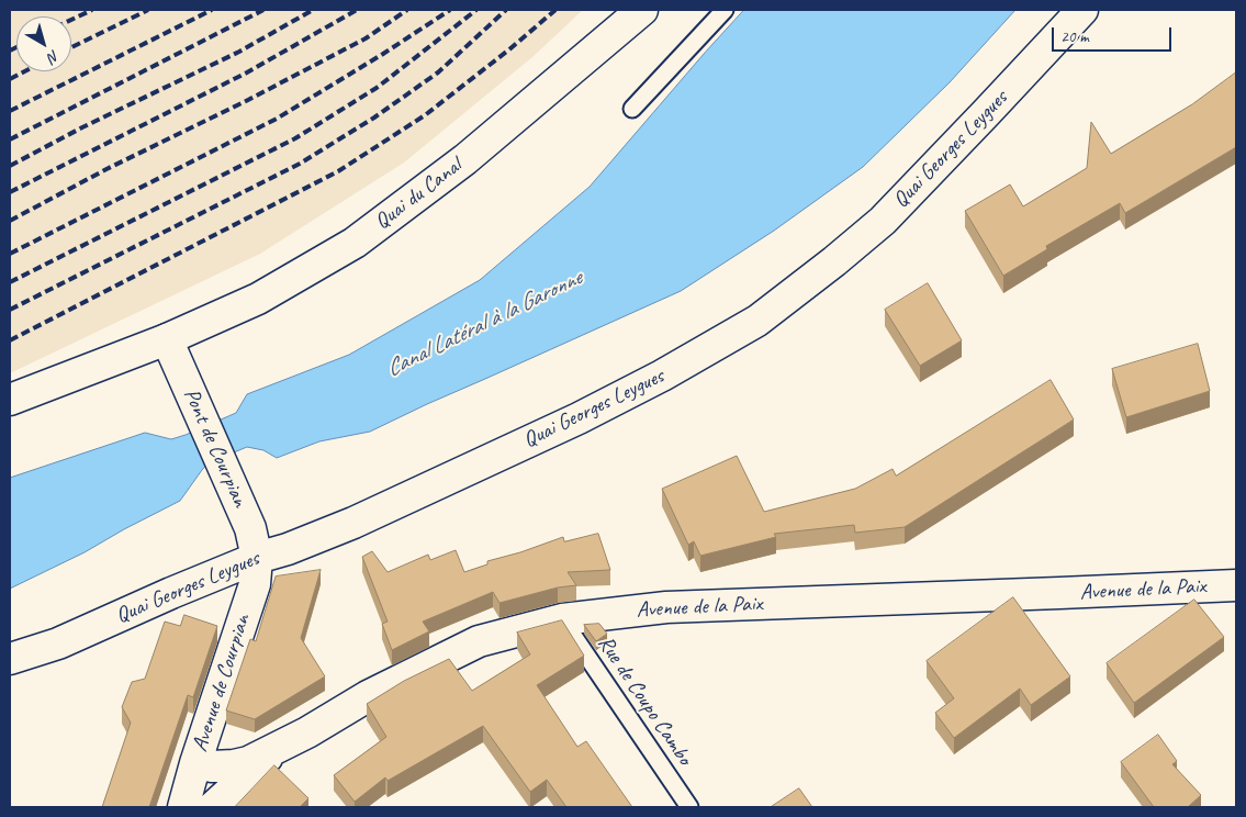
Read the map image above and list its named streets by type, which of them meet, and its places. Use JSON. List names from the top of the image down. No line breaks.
{"streets":{"street":["Quai Georges Leygues","Quai du Canal","Pont de Courpian","Avenue de la Paix","Avenue de Courpian"],"lane":["Rue de Coupo Cambo"]},"crossings":[["Quai Georges Leygues","Pont de Courpian"],["Quai Georges Leygues","Avenue de Courpian"],["Quai du Canal","Pont de Courpian"],["Pont de Courpian","Avenue de Courpian"],["Avenue de la Paix","Avenue de Courpian"],["Avenue de la Paix","Rue de Coupo Cambo"]],"water":["Canal Latéral à la Garonne"],"scale_bar":"20 m","north":"bottom right"}
